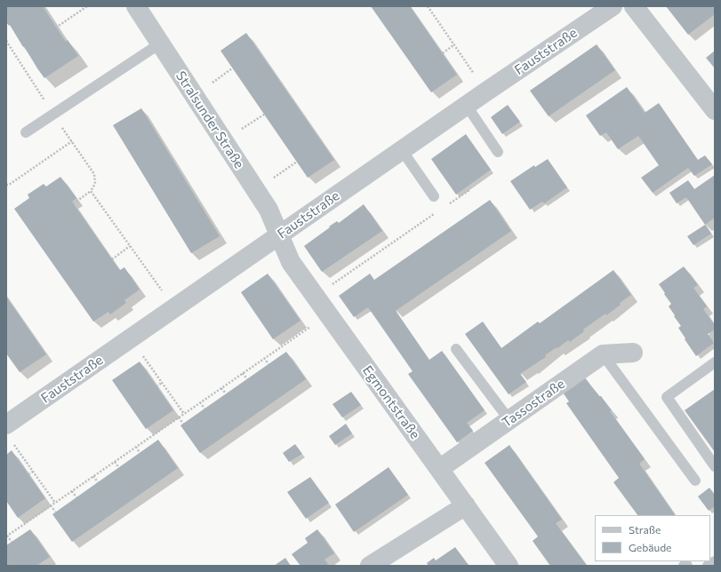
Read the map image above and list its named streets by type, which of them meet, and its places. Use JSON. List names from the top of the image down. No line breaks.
{"streets":{"street":["Fauststraße","Stralsunder Straße","Egmontstraße","Tassostraße"]},"crossings":[["Fauststraße","Stralsunder Straße"],["Fauststraße","Egmontstraße"],["Stralsunder Straße","Egmontstraße"],["Egmontstraße","Tassostraße"]],"legend":["Straße","Gebäude"]}
